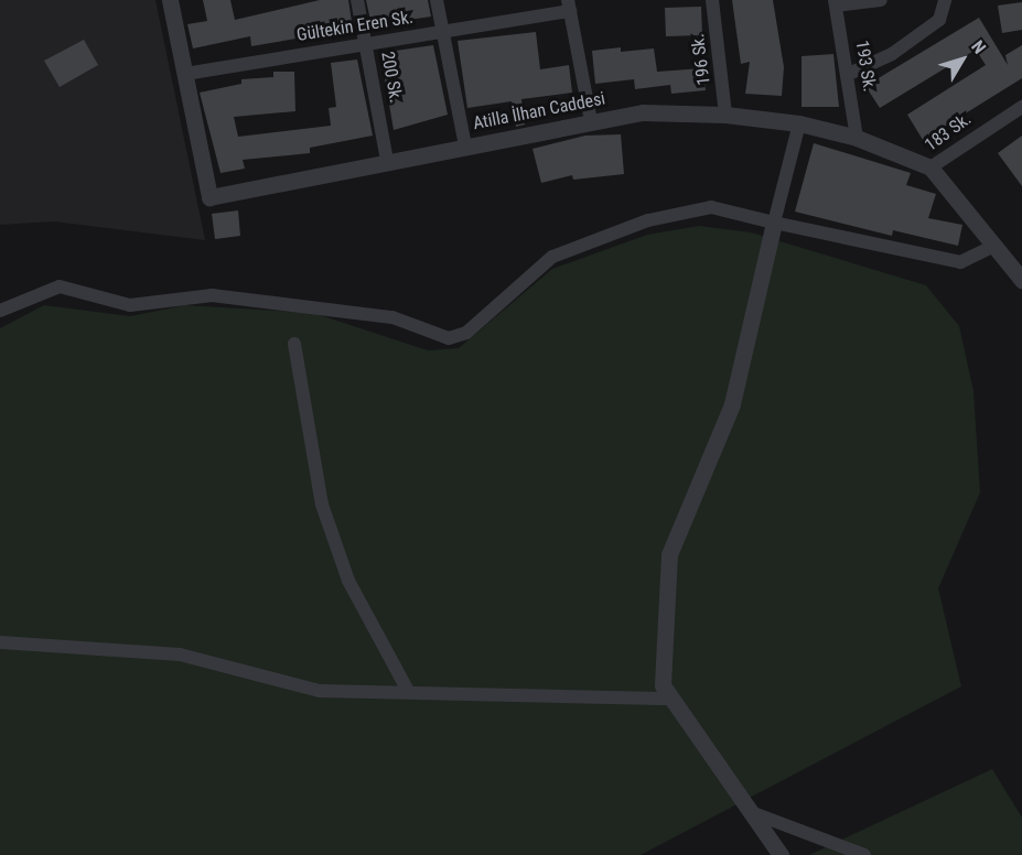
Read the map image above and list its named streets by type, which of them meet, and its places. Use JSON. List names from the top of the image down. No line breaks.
{"streets":{"street":["Gültekin Eren Sk.","196 Sk.","193 Sk.","200 Sk.","Atilla İlhan Caddesi","183 Sk."]},"crossings":[["Gültekin Eren Sk.","200 Sk."],["Gültekin Eren Sk.","Atilla İlhan Caddesi"],["196 Sk.","Atilla İlhan Caddesi"],["193 Sk.","Atilla İlhan Caddesi"],["200 Sk.","Atilla İlhan Caddesi"],["Atilla İlhan Caddesi","183 Sk."]],"north":"top right"}
